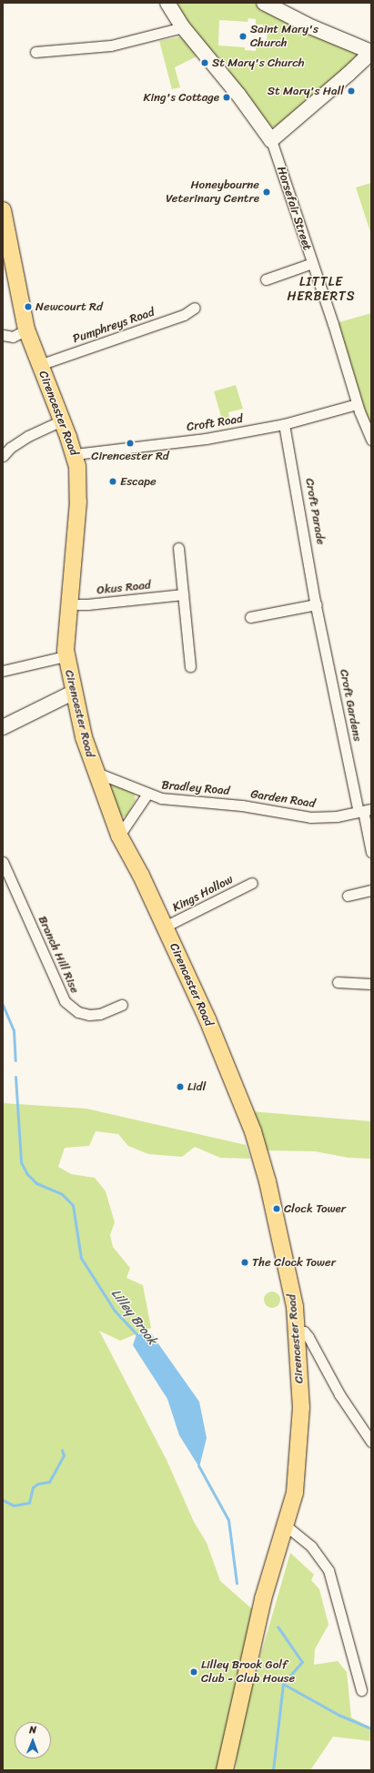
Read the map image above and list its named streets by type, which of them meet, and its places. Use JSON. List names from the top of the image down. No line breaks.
{"streets":{"main road":["Cirencester Road"],"street":["Horsefair Street","Pumphreys Road","Croft Road","Okus Road","Croft Gardens","Bradley Road","Garden Road","Kings Hollow","Branch Hill Rise"]},"crossings":[["Horsefair Street","Croft Road"],["Pumphreys Road","Cirencester Road"],["Cirencester Road","Croft Road"],["Cirencester Road","Okus Road"],["Cirencester Road","Bradley Road"],["Cirencester Road","Kings Hollow"],["Croft Road","Croft Gardens"],["Croft Gardens","Garden Road"],["Bradley Road","Garden Road"]],"districts":["LITTLE HERBERTS"],"water":["Lilley Brook"],"places":["Saint Mary's Church","St Mary's Church","St Mary's Hall","King's Cottage","Honeybourne Veterinary Centre","Newcourt Rd","Cirencester Rd","Escape","Lidl","Clock Tower","The Clock Tower","Lilley Brook Golf Club - Club House"],"north":"top"}
